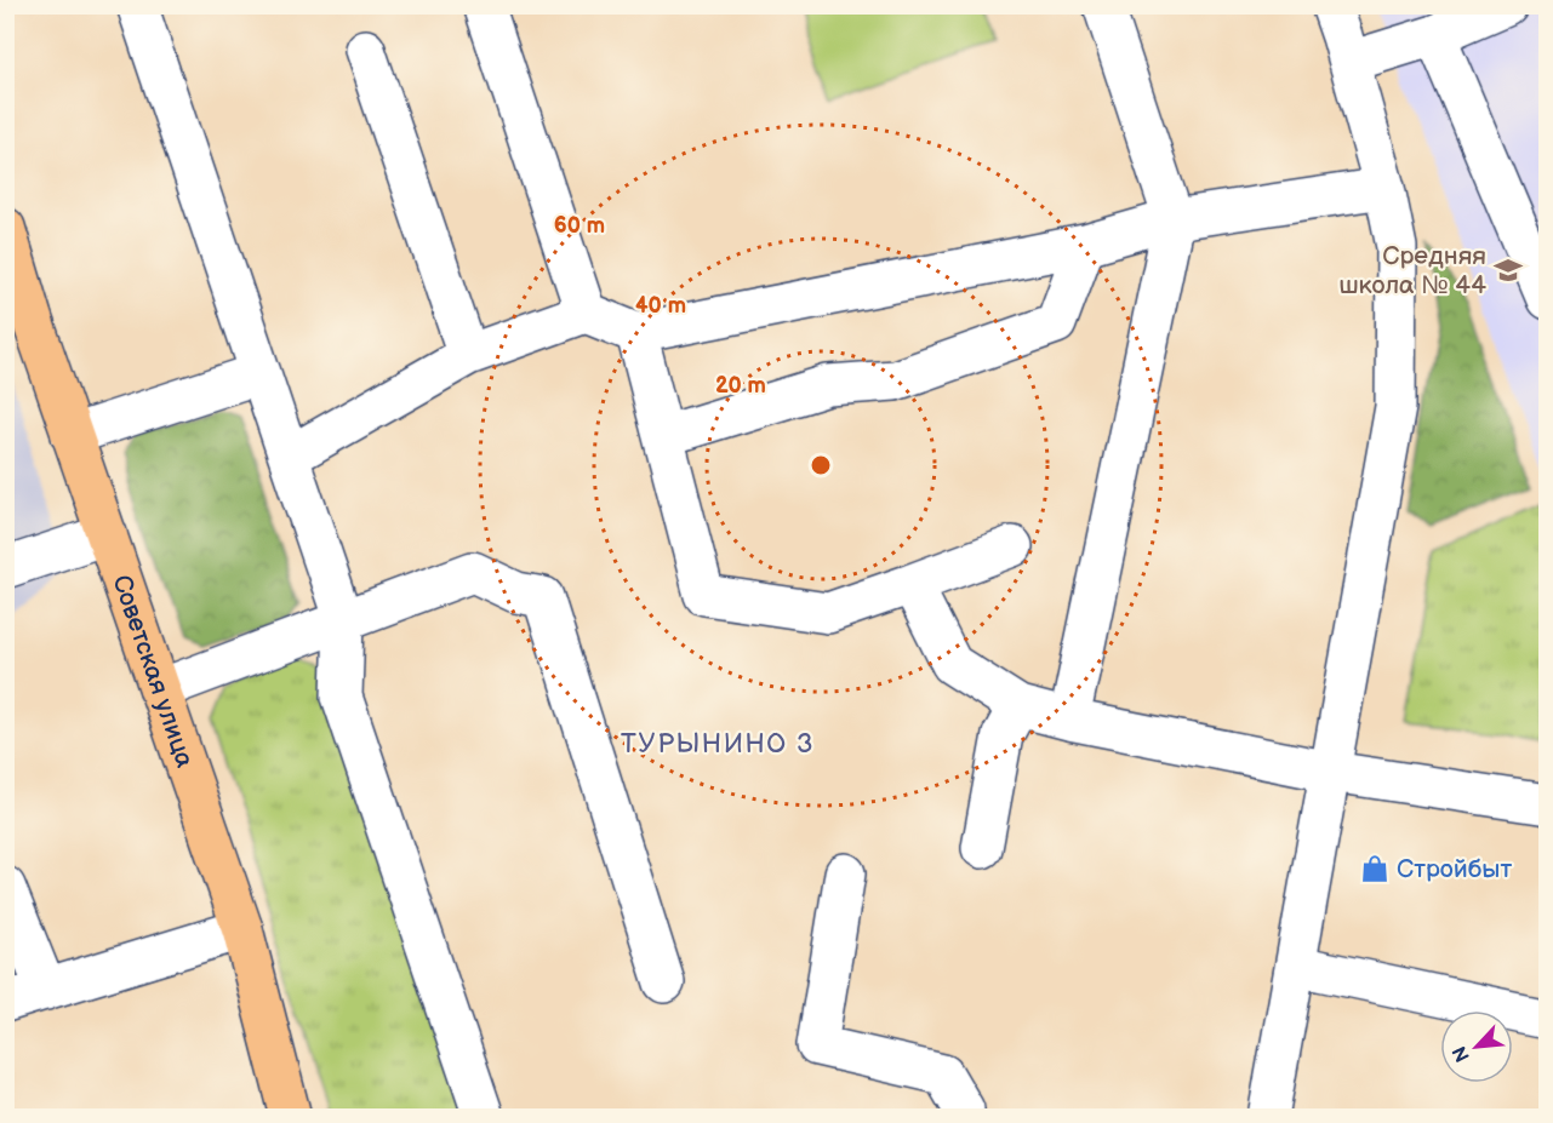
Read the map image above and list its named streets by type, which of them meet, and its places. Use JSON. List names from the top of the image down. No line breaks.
{"streets":{"main road":["Советская улица"]},"districts":["ТУРЫНИНО 3"],"places":{"school or university":["Средняя школа № 44"],"shop":["Стройбыт"]},"north":"bottom left","rings":["60 m","40 m","20 m"]}
